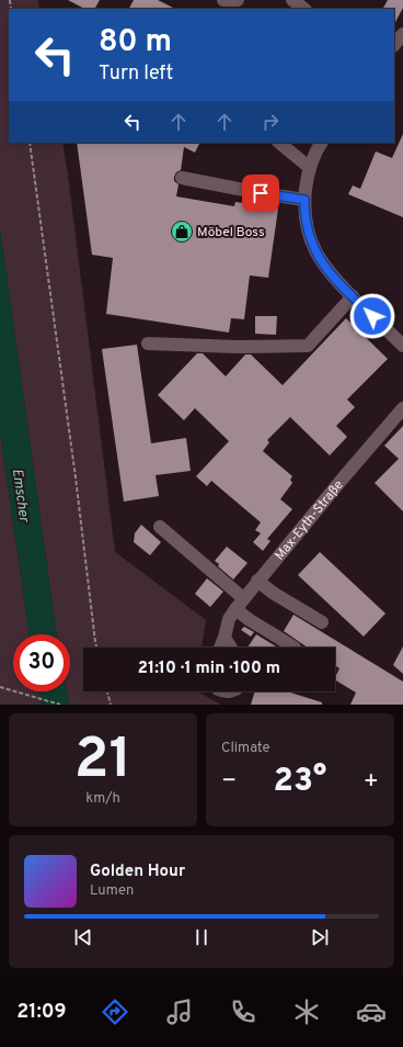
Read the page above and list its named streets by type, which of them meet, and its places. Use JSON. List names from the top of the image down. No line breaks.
{"streets":{"street":["Max-Eyth-Straße"]},"water":["Emscher"],"places":{"shop":["Möbel Boss"]},"page":{"turn":["80 m","Turn left"],"limit":"30","trip":"21:10 · 1 min · 100 m","tile":[["21","km/h"],"Climate"],"heat":["−","23°","+"],"song":["Golden Hour","Lumen"],"tabs":"21:09"}}
